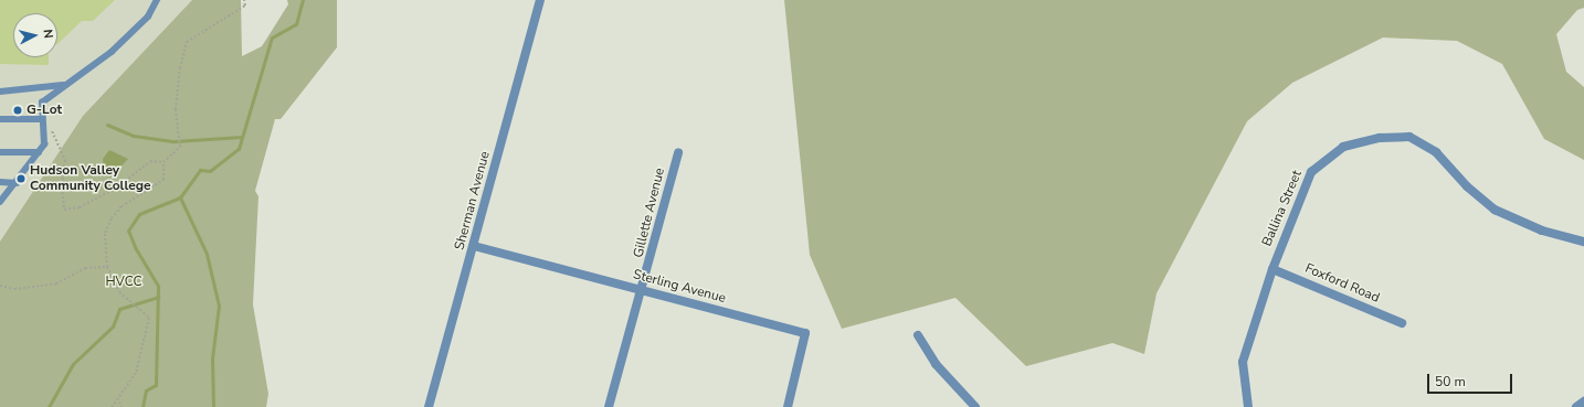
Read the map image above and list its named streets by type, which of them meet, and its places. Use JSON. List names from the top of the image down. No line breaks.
{"streets":{"street":["Sherman Avenue","Ballina Street","Gillette Avenue","Foxford Road","Sterling Avenue"]},"crossings":[["Sherman Avenue","Sterling Avenue"],["Ballina Street","Foxford Road"],["Gillette Avenue","Sterling Avenue"]],"parks":["HVCC"],"places":["G-Lot","Hudson Valley Community College"],"scale_bar":"50 m","north":"right"}
